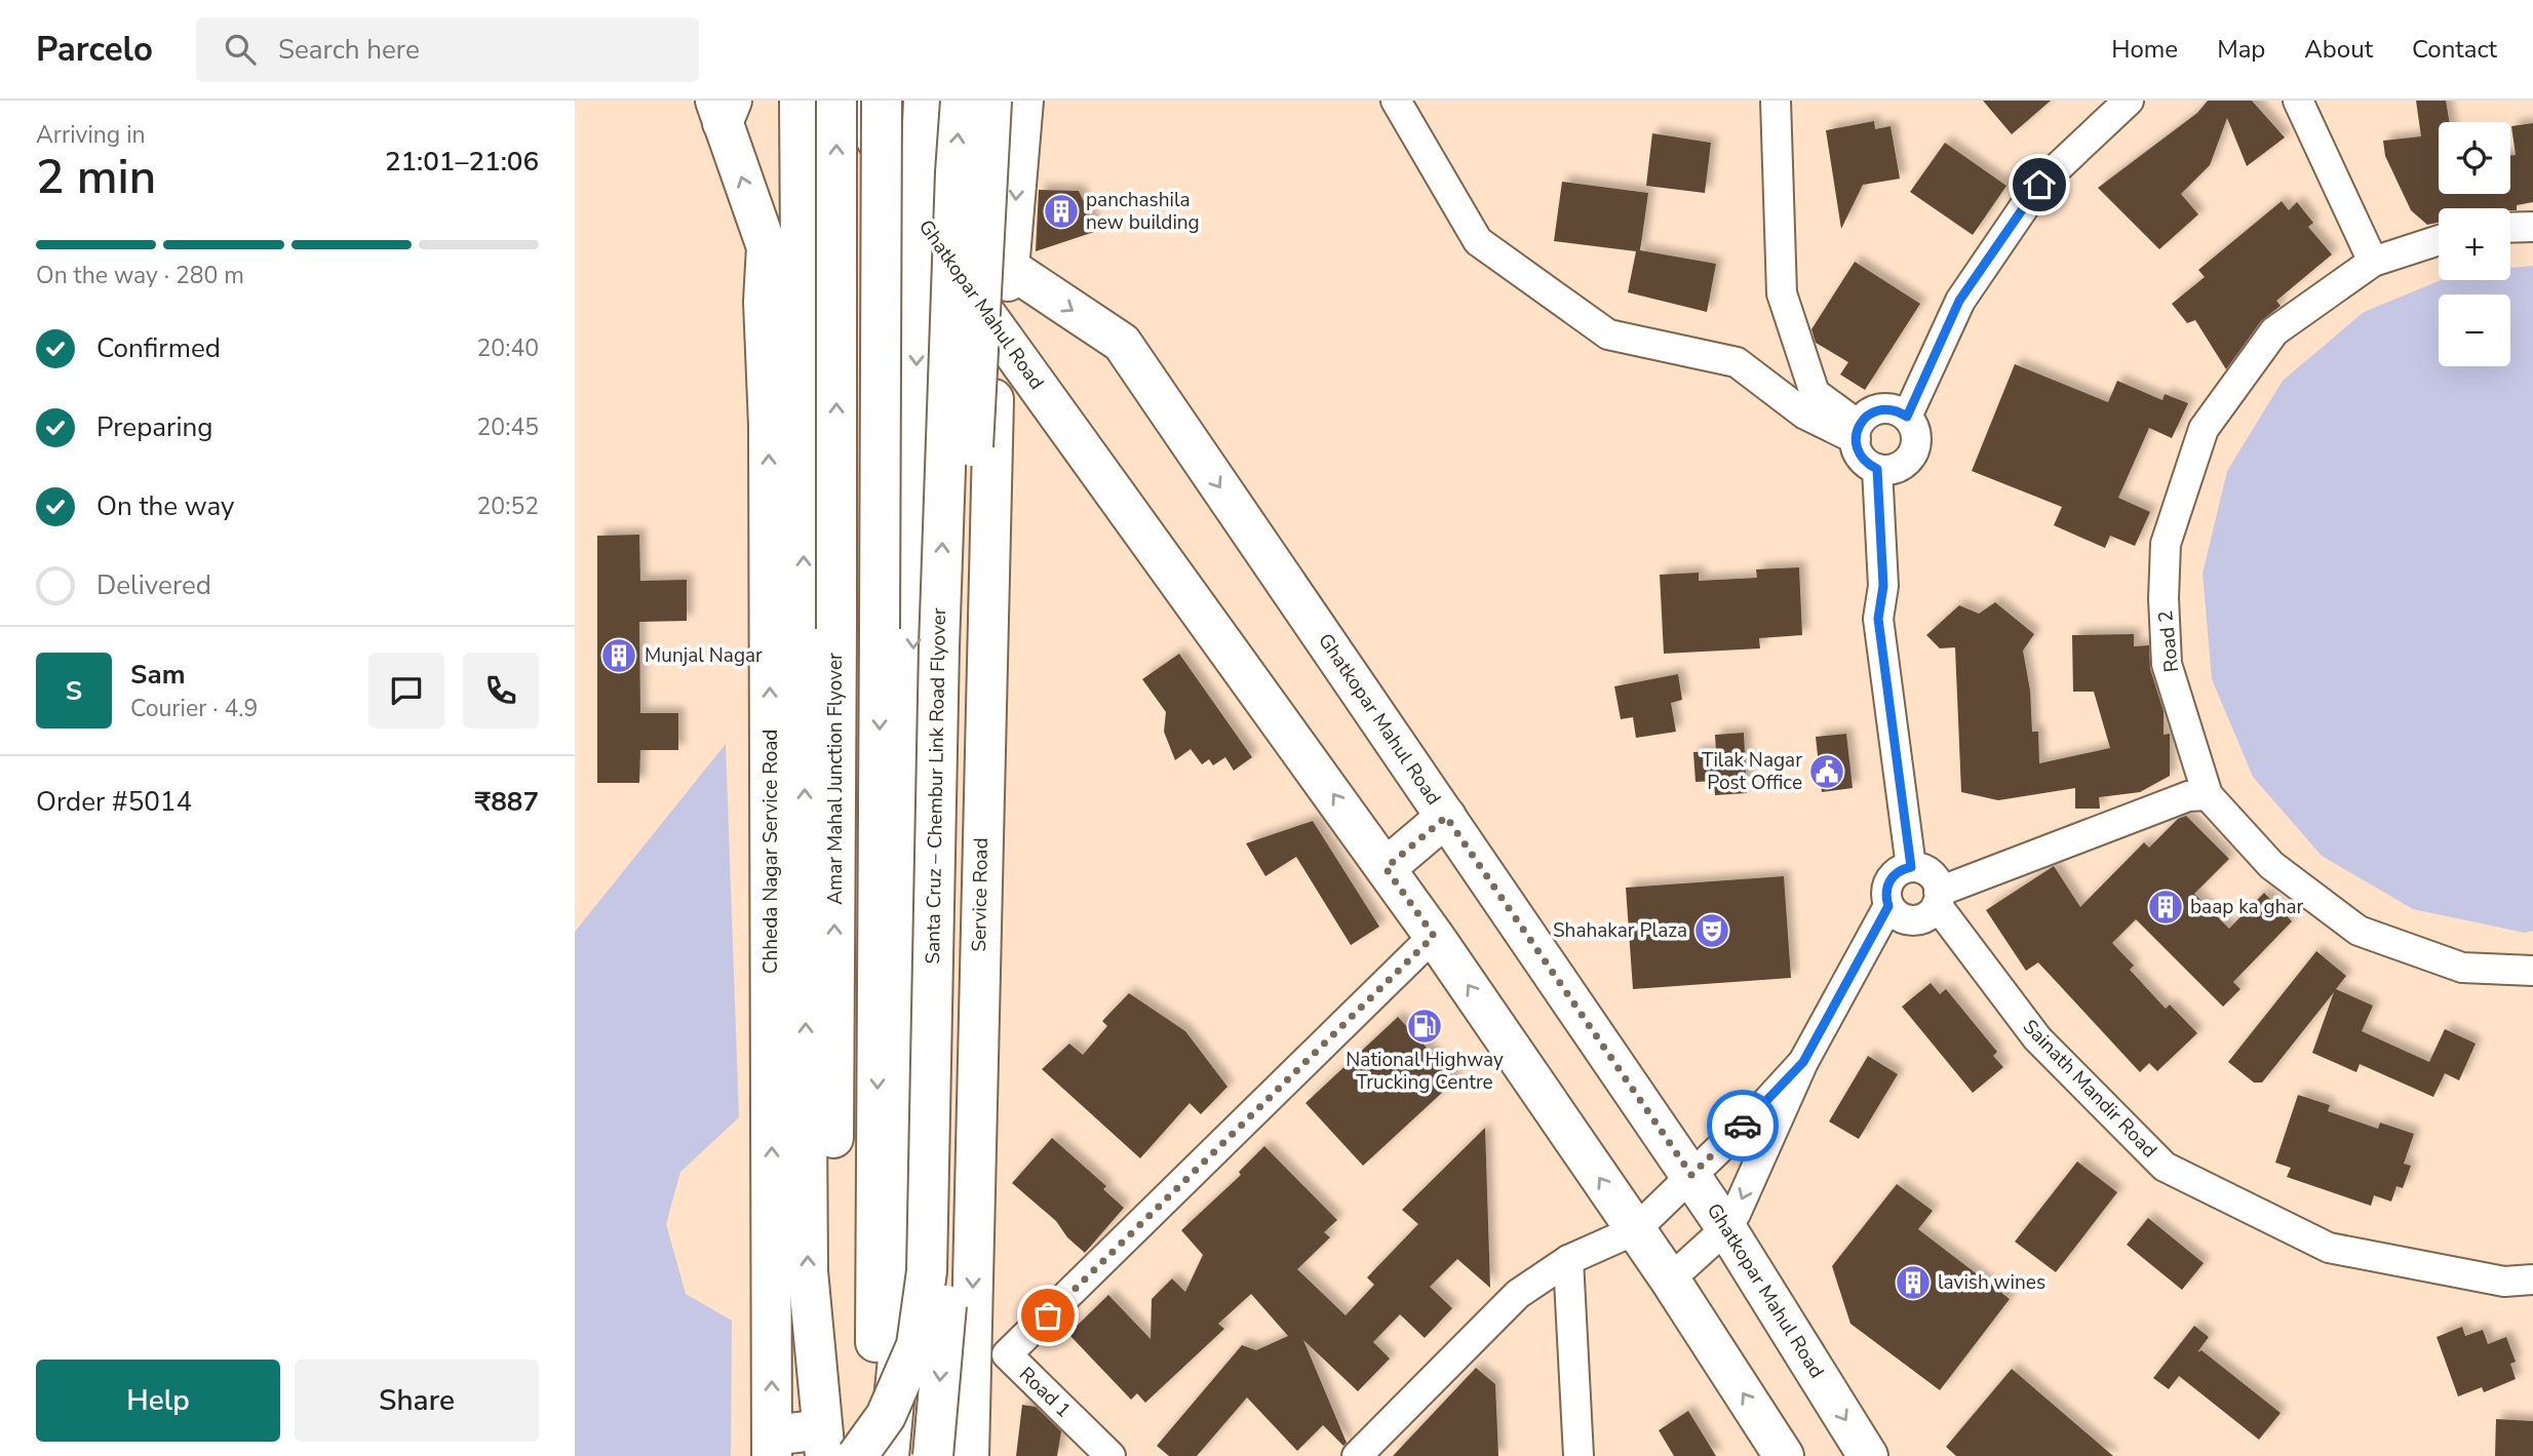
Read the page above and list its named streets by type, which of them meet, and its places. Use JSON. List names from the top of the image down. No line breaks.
{"streets":{"main road":["Ghatkopar Mahul Road","Amar Mahal Junction Flyover","Santa Cruz – Chembur Link Road Flyover","Chheda Nagar Service Road","Service Road"],"street":["Road 2","Sainath Mandir Road","Road 1"]},"crossings":[["Ghatkopar Mahul Road","Service Road"],["Ghatkopar Mahul Road","Road 1"]],"places":{"building":["panchashila new building","Munjal Nagar","baap ka ghar","lavish wines"],"public building":["Tilak Nagar Post Office"],"theatre":["Shahakar Plaza"],"fuel station":["National Highway Trucking Centre"]},"page":{"header":"Parcelo","search":"Search here","nav":["Home","Map","About","Contact"],"heading":["2 min","Arriving in","21:01–21:06"],"panel":["Sam","Courier · 4.9","Order #5014","₹887"],"map_buttons":["+","−"],"bar":"On the way · 280 m","list":[["Confirmed","20:40"],["Preparing","20:45"],["On the way","20:52"],"Delivered"],"round":"S","buttons":["Help","Share"]}}
